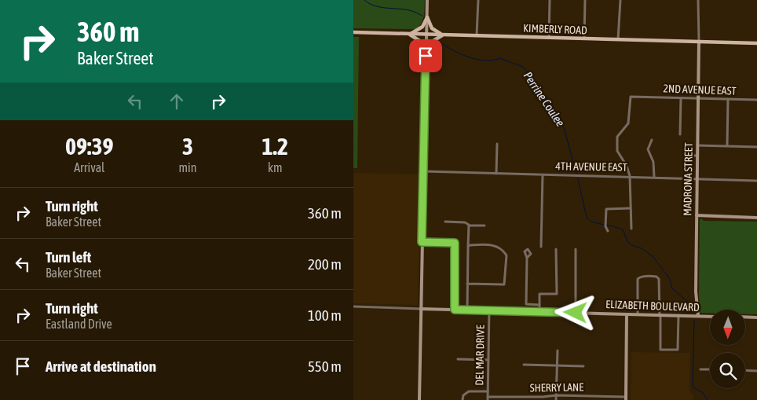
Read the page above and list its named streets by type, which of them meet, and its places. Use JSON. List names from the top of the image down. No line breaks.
{"streets":{"main road":["KIMBERLY ROAD"],"street":["2ND AVENUE EAST","4TH AVENUE EAST","MADRONA STREET","ELIZABETH BOULEVARD","DEL MAR DRIVE","SHERRY LANE"]},"crossings":[["KIMBERLY ROAD","MADRONA STREET"],["2ND AVENUE EAST","4TH AVENUE EAST"],["2ND AVENUE EAST","MADRONA STREET"],["4TH AVENUE EAST","MADRONA STREET"],["MADRONA STREET","ELIZABETH BOULEVARD"],["ELIZABETH BOULEVARD","DEL MAR DRIVE"],["DEL MAR DRIVE","SHERRY LANE"]],"water":["Perrine Coulee"],"north":"bottom","page":{"turn":["360 m","Baker Street"],"eta":["09:39","Arrival","3","min","1.2","km"],"list":[{"name":"Turn right","note":"Baker Street","value":"360 m"},{"name":"Turn left","note":"Baker Street","value":"200 m"},{"name":"Turn right","note":"Eastland Drive","value":"100 m"},{"name":"Arrive at destination","value":"550 m"}]}}
